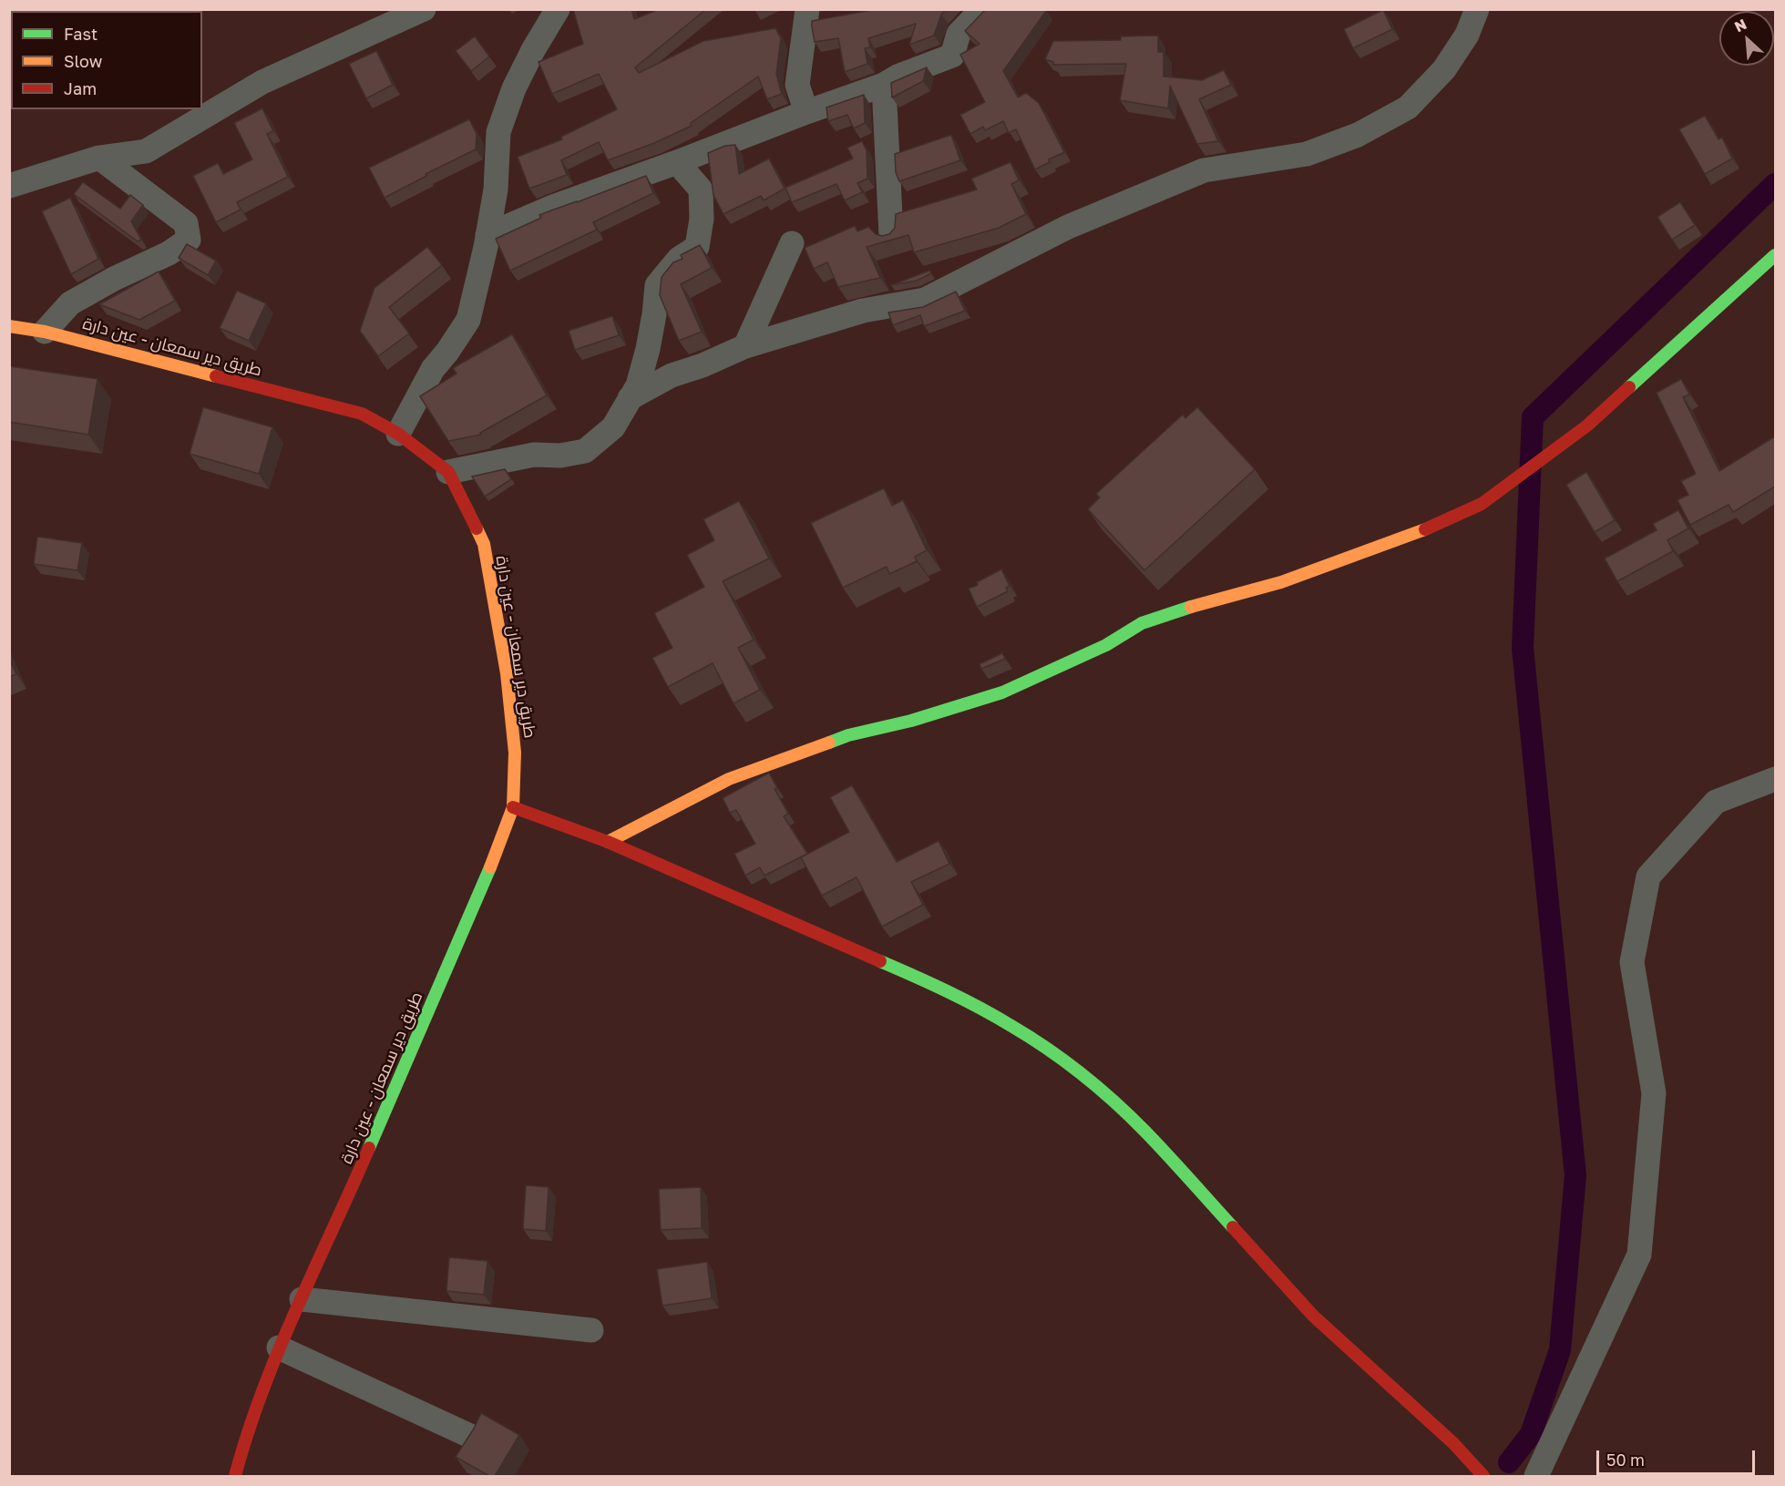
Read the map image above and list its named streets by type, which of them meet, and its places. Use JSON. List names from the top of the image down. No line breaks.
{"streets":{"street":["طريق دير سمعان - عين دارة"]},"legend":["Fast","Slow","Jam"],"scale_bar":"50 m","north":"top left"}
